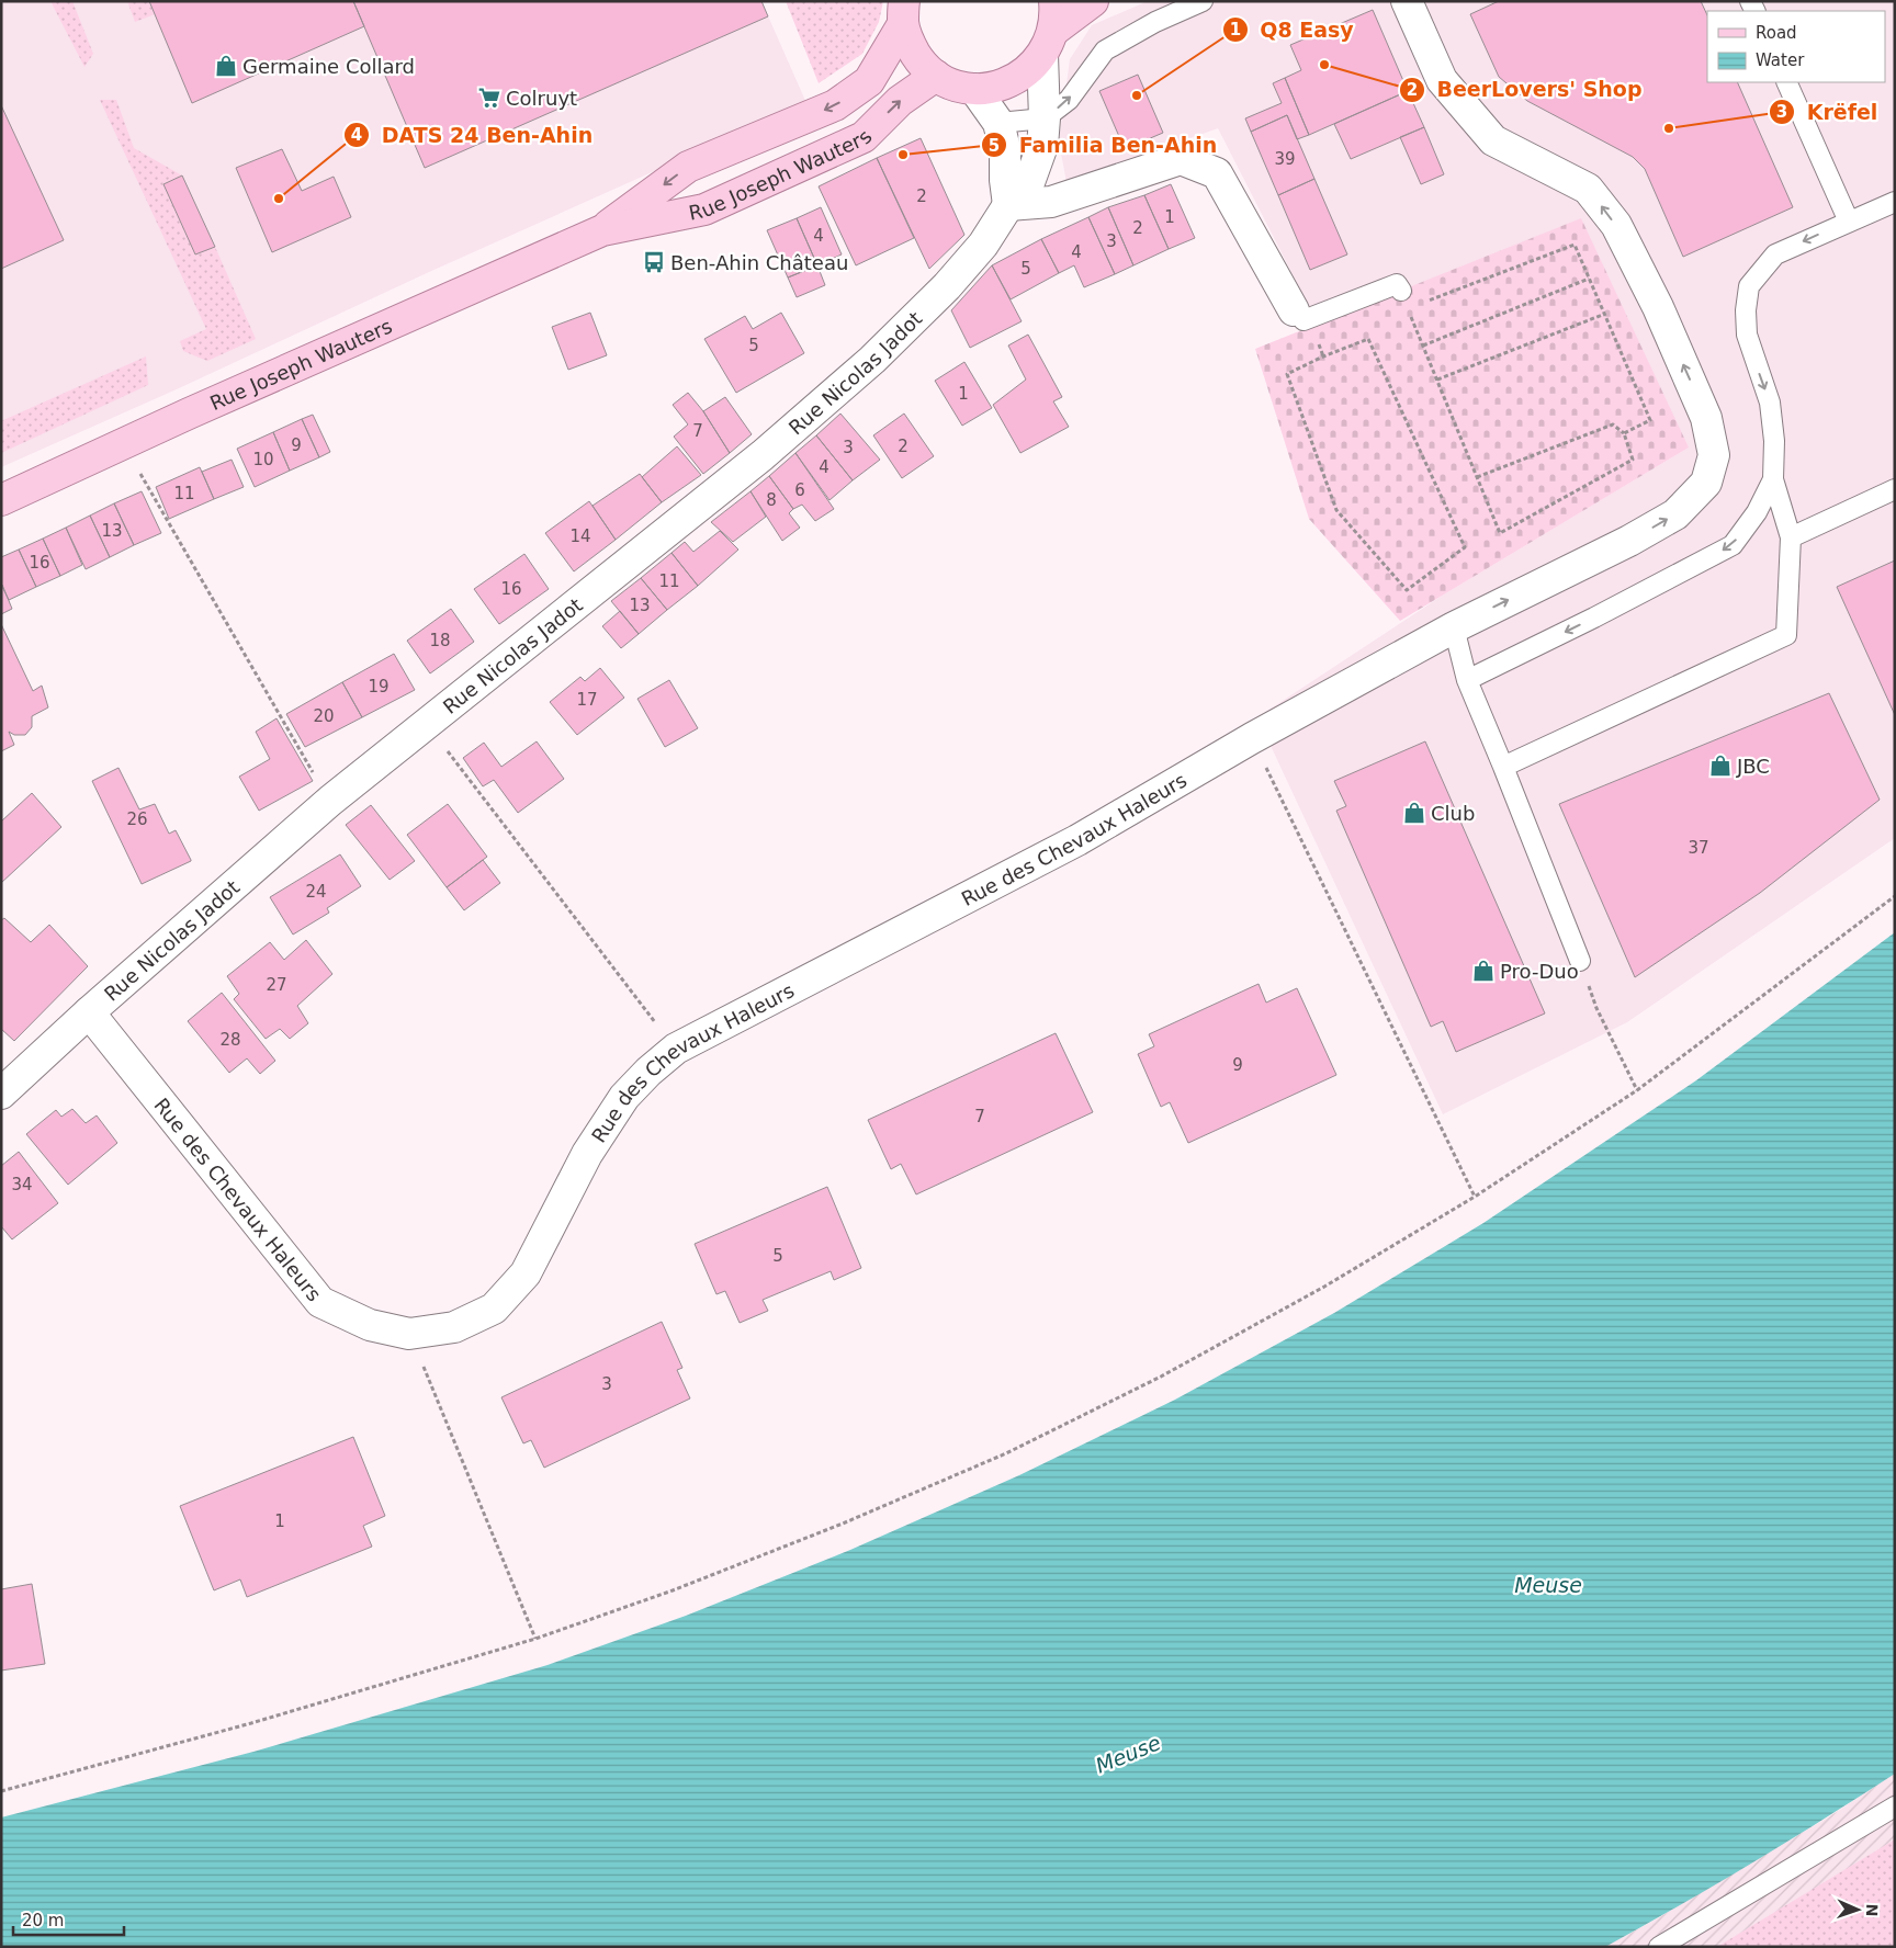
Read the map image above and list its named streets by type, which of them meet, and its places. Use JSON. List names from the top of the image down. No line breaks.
{"streets":{"main road":["Rue Joseph Wauters"],"street":["Rue Nicolas Jadot","Rue des Chevaux Haleurs"]},"crossings":[["Rue Nicolas Jadot","Rue des Chevaux Haleurs"]],"water":["Meuse"],"places":{"other":["BeerLovers' Shop","Q8 Easy","Krëfel","Familia Ben-Ahin","DATS 24 Ben-Ahin"],"shop":["Germaine Collard","JBC","Club","Pro-Duo"],"supermarket":["Colruyt"],"bus stop":["Ben-Ahin Château"]},"house_numbers":["39","2","1","2","4","3","4","5","5","1","7","9","2","3","10","4","6","11","8","13","14","16","11","16","13","18","19","17","20","26","37","24","27","28","9","7","34","5","3","1"],"legend":["Road","Water"],"scale_bar":"20 m","north":"right"}
